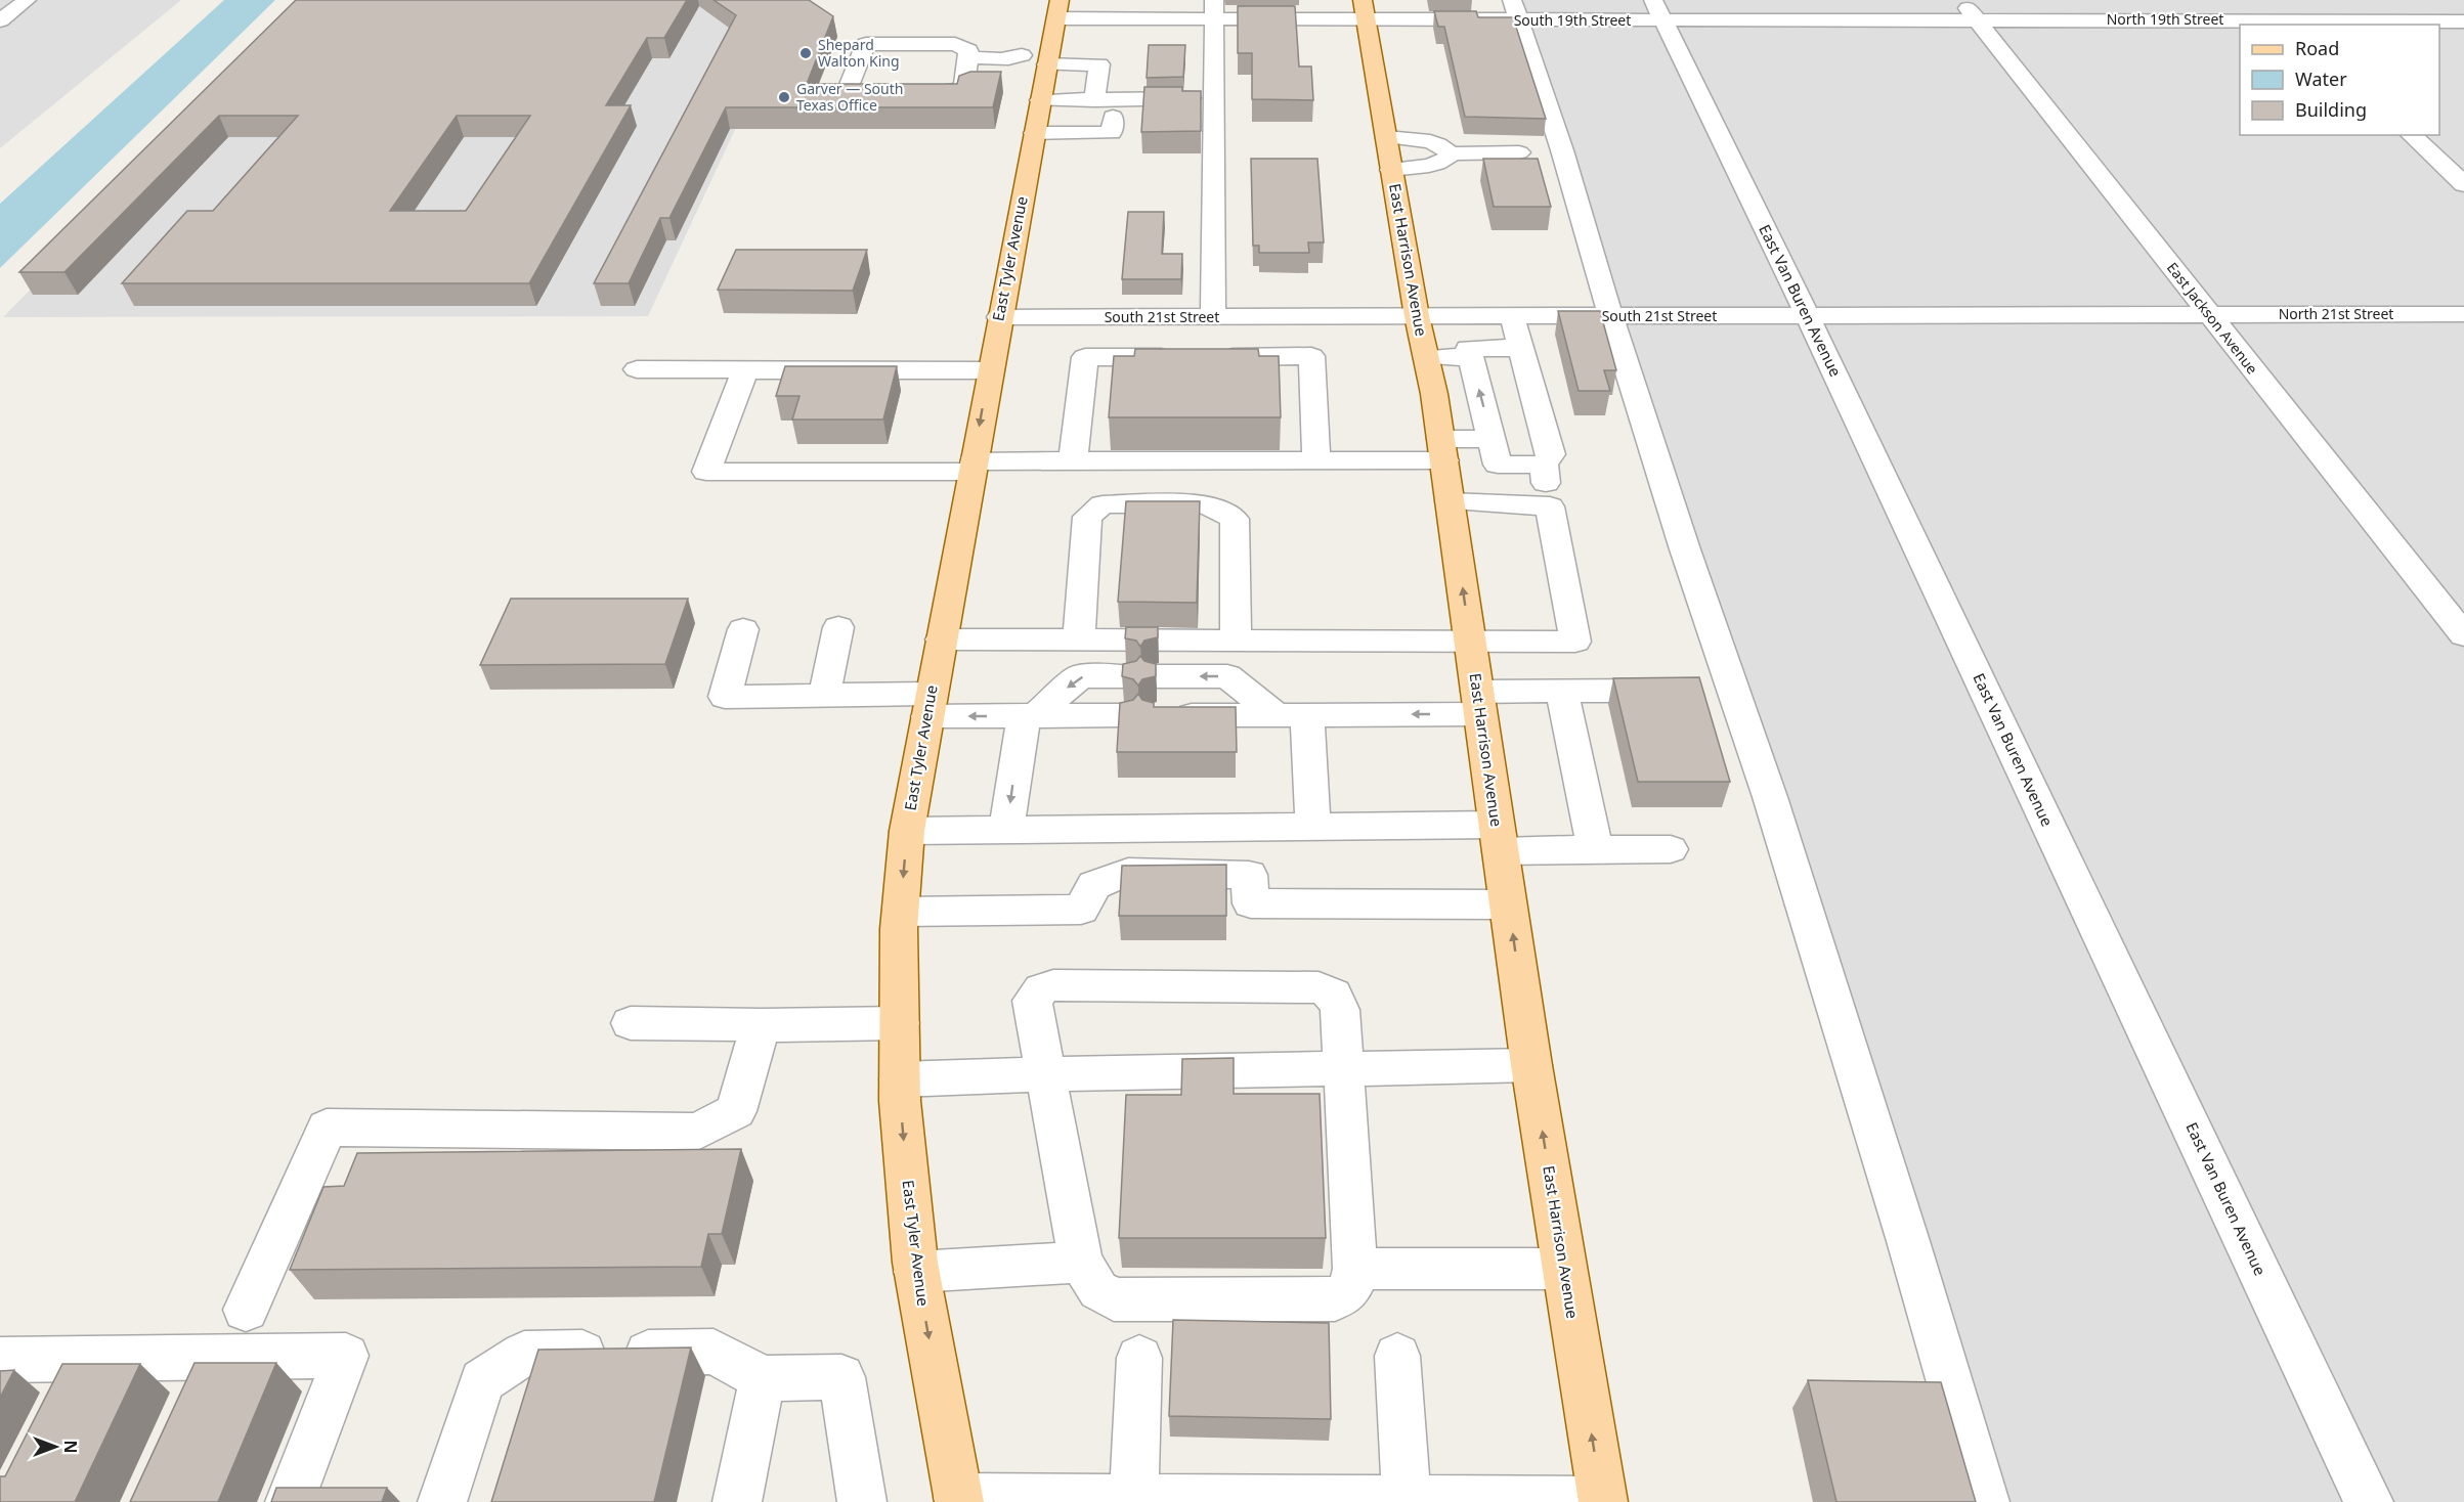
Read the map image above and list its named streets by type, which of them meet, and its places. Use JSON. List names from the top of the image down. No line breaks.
{"streets":{"main road":["East Tyler Avenue","East Harrison Avenue"],"street":["North 19th Street","South 19th Street","East Van Buren Avenue","North 21st Street","South 21st Street","East Jackson Avenue"]},"crossings":[["North 19th Street","South 19th Street"],["North 19th Street","East Jackson Avenue"],["South 19th Street","East Tyler Avenue"],["South 19th Street","East Harrison Avenue"],["South 19th Street","East Van Buren Avenue"],["South 19th Street","East Jackson Avenue"],["East Tyler Avenue","South 21st Street"],["East Harrison Avenue","South 21st Street"],["East Van Buren Avenue","South 21st Street"],["North 21st Street","South 21st Street"],["North 21st Street","East Jackson Avenue"],["South 21st Street","East Jackson Avenue"]],"one_way":["East Tyler Avenue","East Harrison Avenue"],"places":["Shepard Walton King","Garver — South Texas Office"],"legend":["Road","Water","Building"],"north":"right"}
